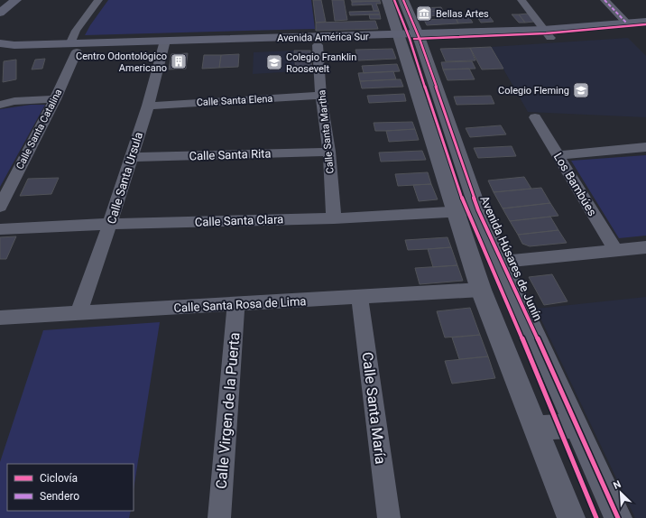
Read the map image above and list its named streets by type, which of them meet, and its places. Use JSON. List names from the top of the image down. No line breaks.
{"streets":{"main road":["Avenida América Sur"],"street":["Calle Santa Elena","Calle Santa Catalina","Calle Santa Martha","Calle Santa Rita","Calle Santa Ursula","Los Bambúes","Calle Santa Clara","Avenida Húsares de Junín","Calle Santa Rosa de Lima","Calle Santa María","Calle Virgen de la Puerta"]},"crossings":[["Avenida América Sur","Calle Santa Catalina"],["Avenida América Sur","Calle Santa Martha"],["Avenida América Sur","Calle Santa Ursula"],["Avenida América Sur","Avenida Húsares de Junín"],["Calle Santa Elena","Calle Santa Martha"],["Calle Santa Elena","Calle Santa Ursula"],["Calle Santa Martha","Calle Santa Rita"],["Calle Santa Martha","Calle Santa Clara"],["Calle Santa Rita","Calle Santa Ursula"],["Calle Santa Ursula","Calle Santa Clara"],["Calle Santa Ursula","Calle Santa Rosa de Lima"],["Calle Santa Clara","Avenida Húsares de Junín"],["Avenida Húsares de Junín","Calle Santa Rosa de Lima"],["Calle Santa Rosa de Lima","Calle Santa María"],["Calle Santa Rosa de Lima","Calle Virgen de la Puerta"]],"places":{"museum":["Bellas Artes"],"building":["Centro Odontológico Americano"],"school or university":["Colegio Franklin Roosevelt","Colegio Fleming"]},"legend":["Ciclovía","Sendero"],"north":"top left"}
